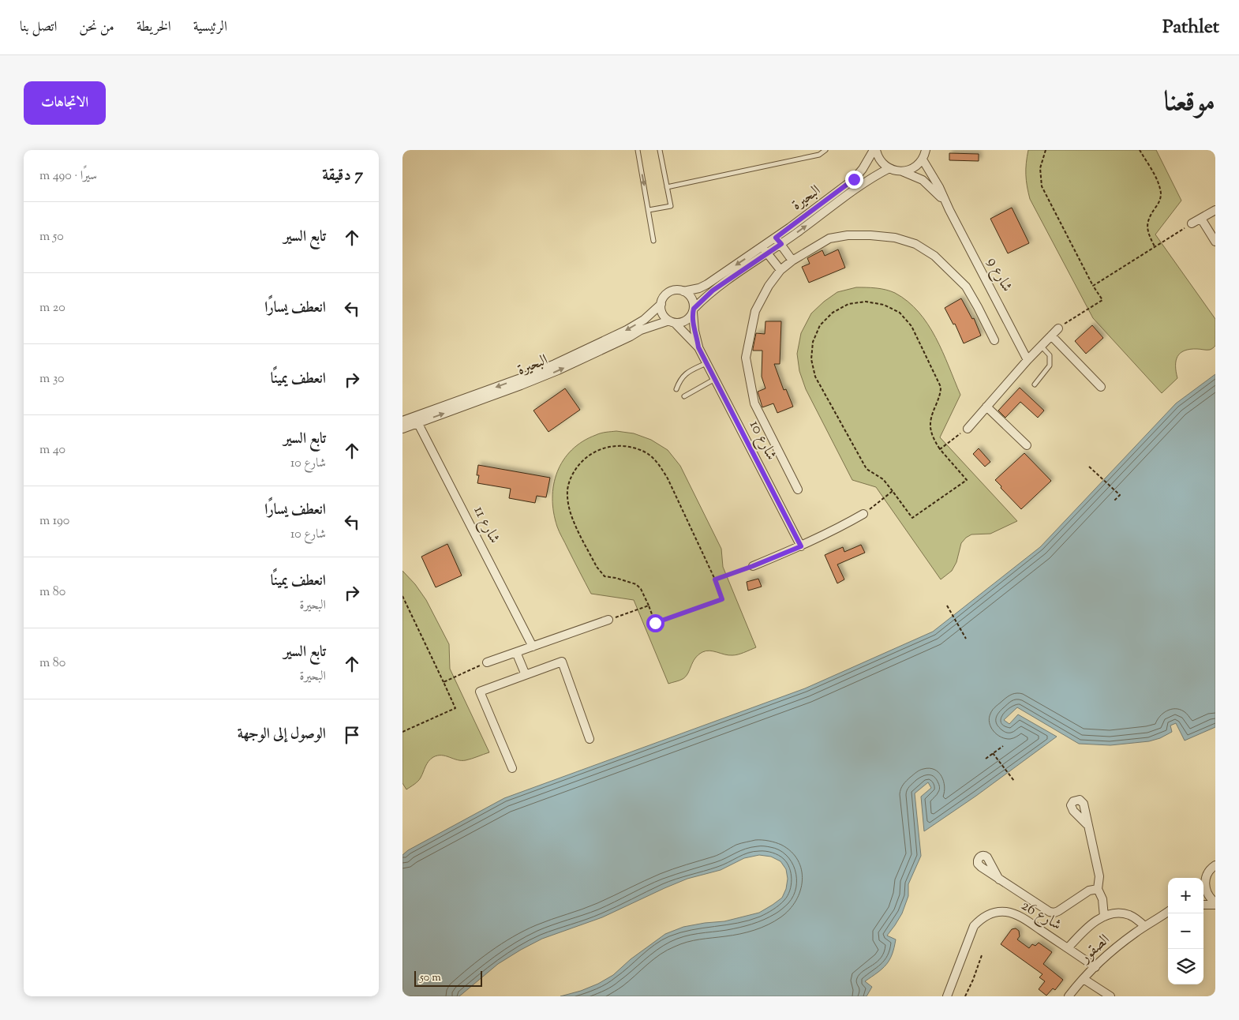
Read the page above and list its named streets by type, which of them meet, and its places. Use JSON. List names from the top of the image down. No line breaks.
{"streets":{"street":["البحيرة","شارع 9","شارع 10","شارع 11","شارع 26","الصقور"]},"crossings":[["البحيرة","شارع 9"],["البحيرة","شارع 10"],["البحيرة","شارع 11"],["شارع 26","الصقور"]],"scale_bar":"50 m","page":{"header":"Pathlet","nav":["الرئيسية","الخريطة","من نحن","اتصل بنا"],"title":"موقعنا","buttons":"الاتجاهات","heading":["7 دقيقة","سيرًا · 490 m"],"list":[["تابع السير","50 m"],["انعطف يسارًا","20 m"],["انعطف يمينًا","30 m"],["تابع السير","شارع 10","40 m"],["انعطف يسارًا","شارع 10","190 m"],["انعطف يمينًا","البحيرة","80 m"],["تابع السير","البحيرة","80 m"],"الوصول إلى الوجهة"],"map_buttons":["+","−"],"scale":"50 m"}}
